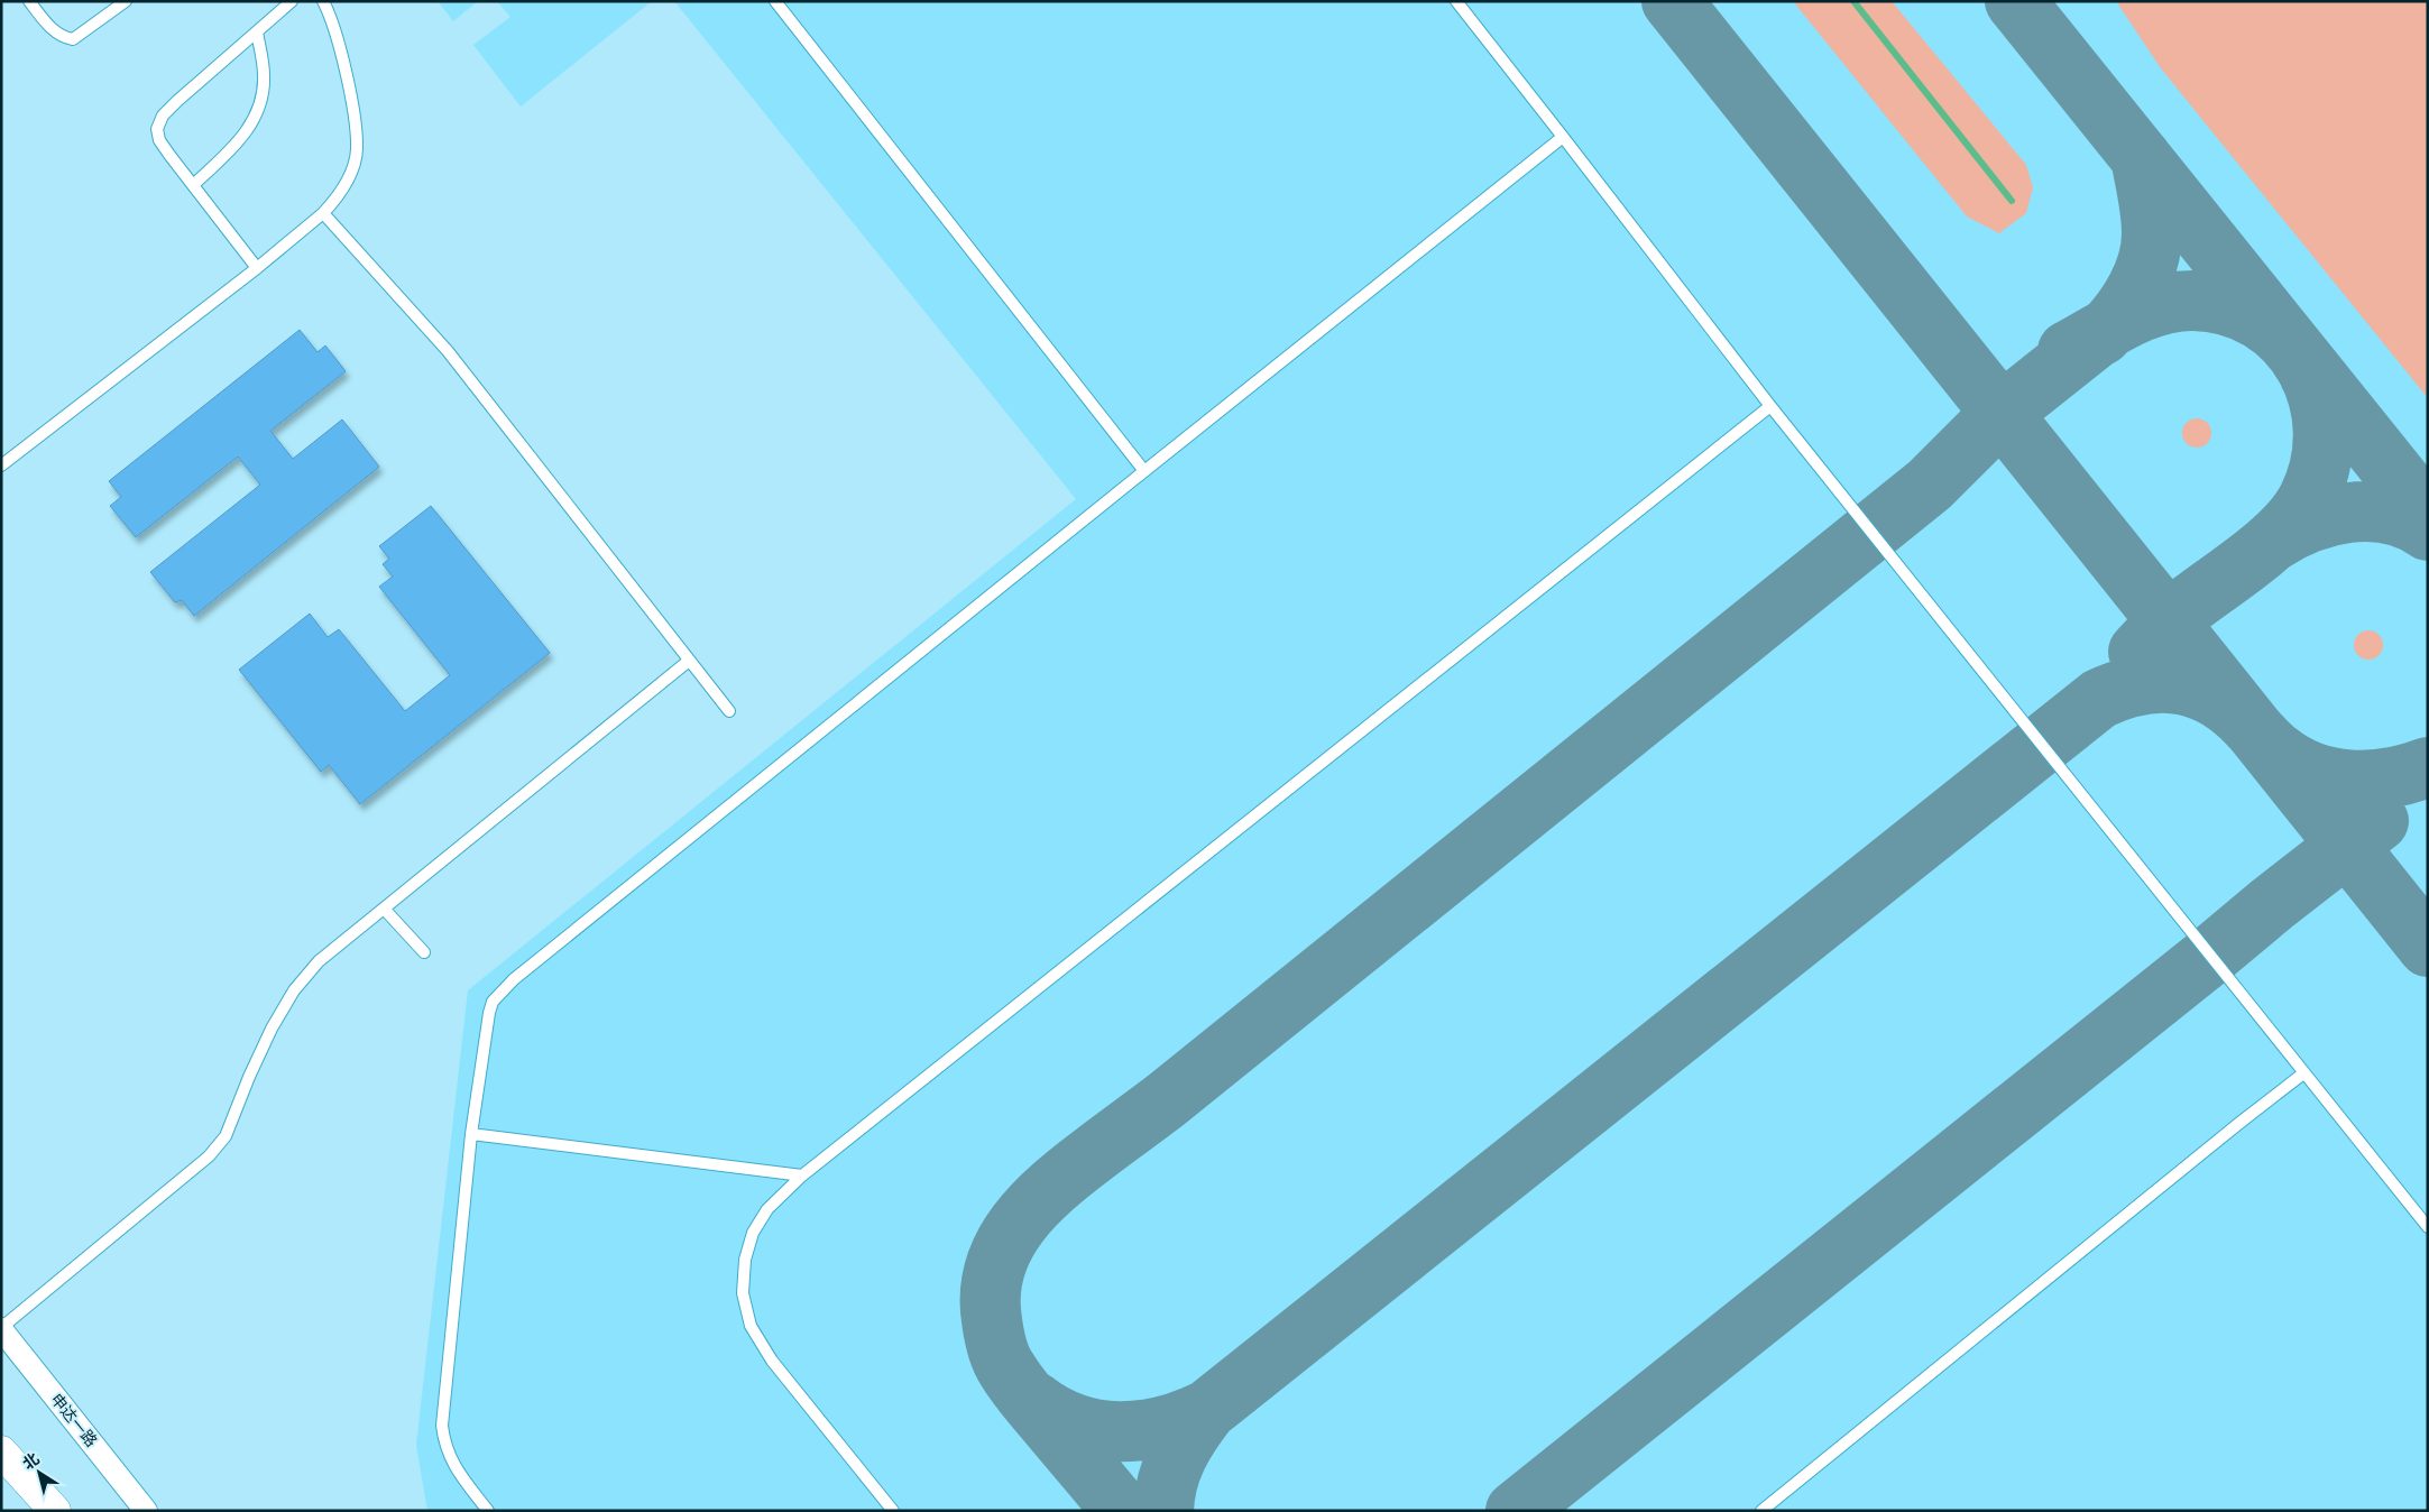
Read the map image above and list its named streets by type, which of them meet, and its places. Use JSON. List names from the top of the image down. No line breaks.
{"streets":{"street":["申达一路"]},"north":"top left"}
